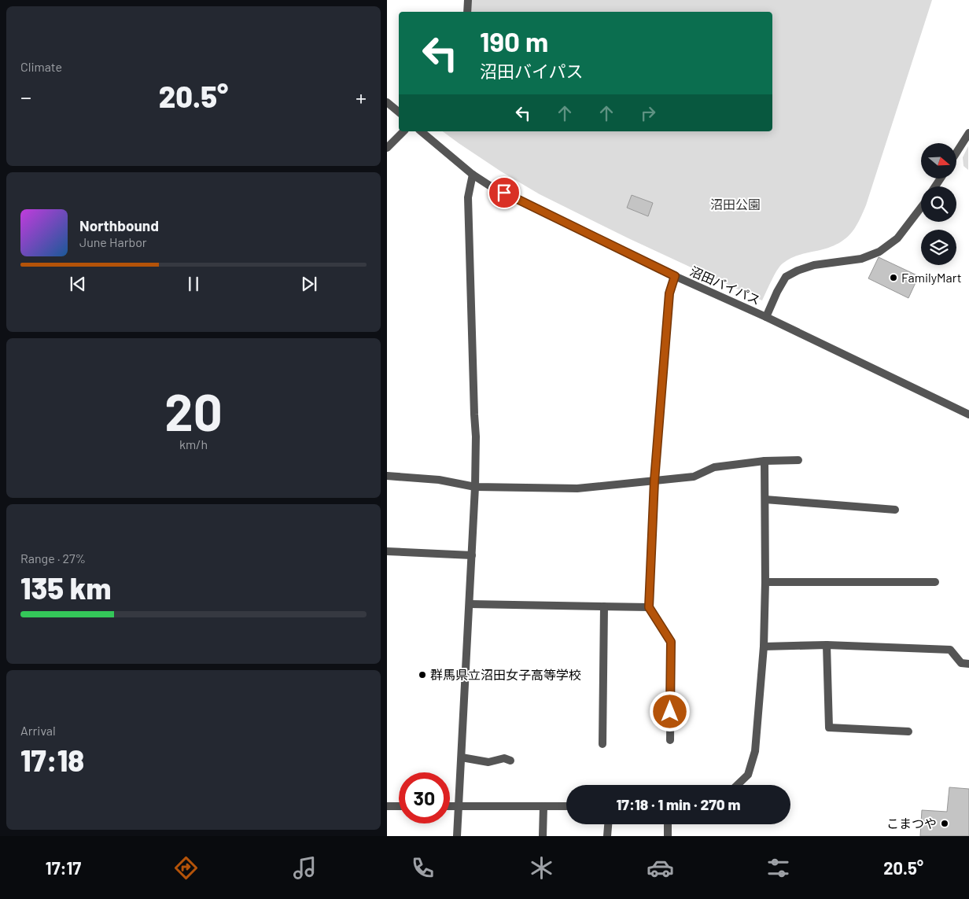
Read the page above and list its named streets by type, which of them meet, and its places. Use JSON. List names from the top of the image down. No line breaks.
{"streets":{"street":["沼田バイパス"]},"parks":["沼田公園"],"places":["FamilyMart","群馬県立沼田女子高等学校","こまつや"],"north":"right","page":{"tile":["Climate",["20","km/h"],["Range · 27%","135 km"],["Arrival","17:18"]],"turn":["190 m","沼田バイパス"],"heat":["−","20.5°","+"],"song":["Northbound","June Harbor"],"limit":"30","trip":"17:18 · 1 min · 270 m","tabs":["17:17","20.5°"]}}
